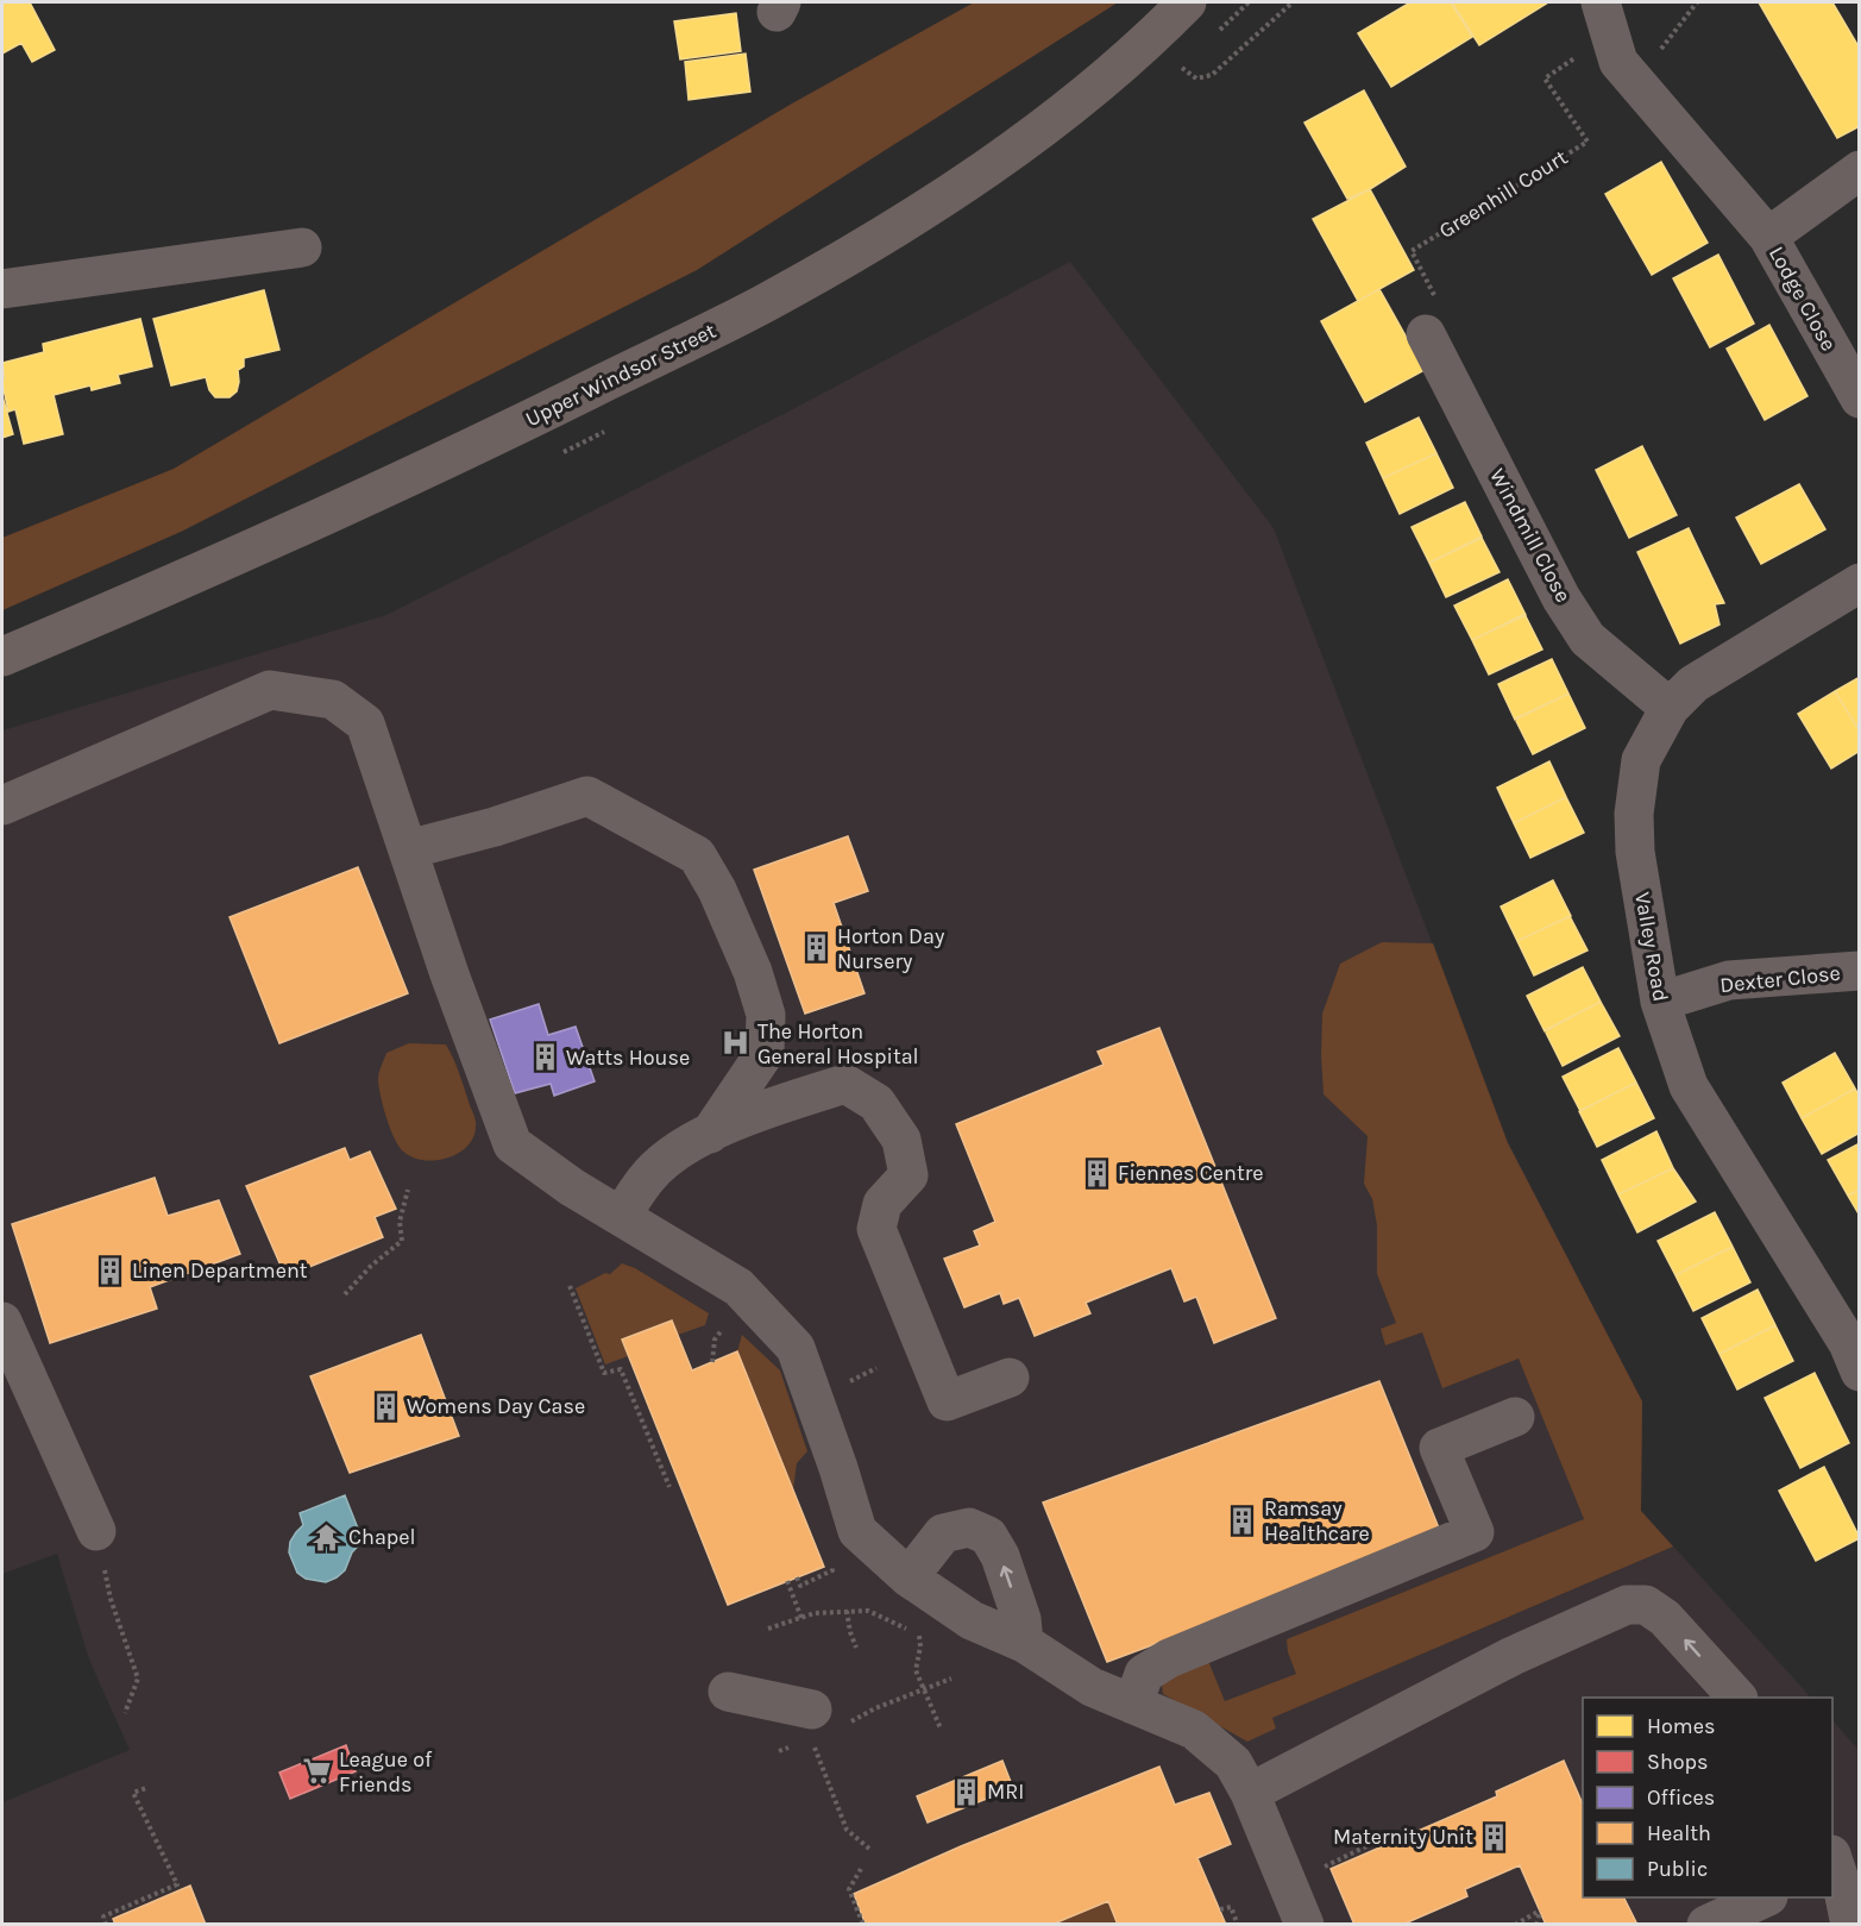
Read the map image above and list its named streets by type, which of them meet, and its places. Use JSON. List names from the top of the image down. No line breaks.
{"streets":{"main road":["Upper Windsor Street"],"street":["Lodge Close","Windmill Close","Valley Road","Dexter Close"],"path":["Greenhill Court"]},"crossings":[["Greenhill Court","Lodge Close"],["Greenhill Court","Windmill Close"],["Windmill Close","Valley Road"],["Valley Road","Dexter Close"]],"places":{"building":["Horton Day Nursery","Watts House","Fiennes Centre","Linen Department","Womens Day Case","Ramsay Healthcare","MRI","Maternity Unit"],"hospital":["The Horton General Hospital"],"temple":["Chapel"],"supermarket":["League of Friends"]},"legend":["Homes","Shops","Offices","Health","Public"]}
